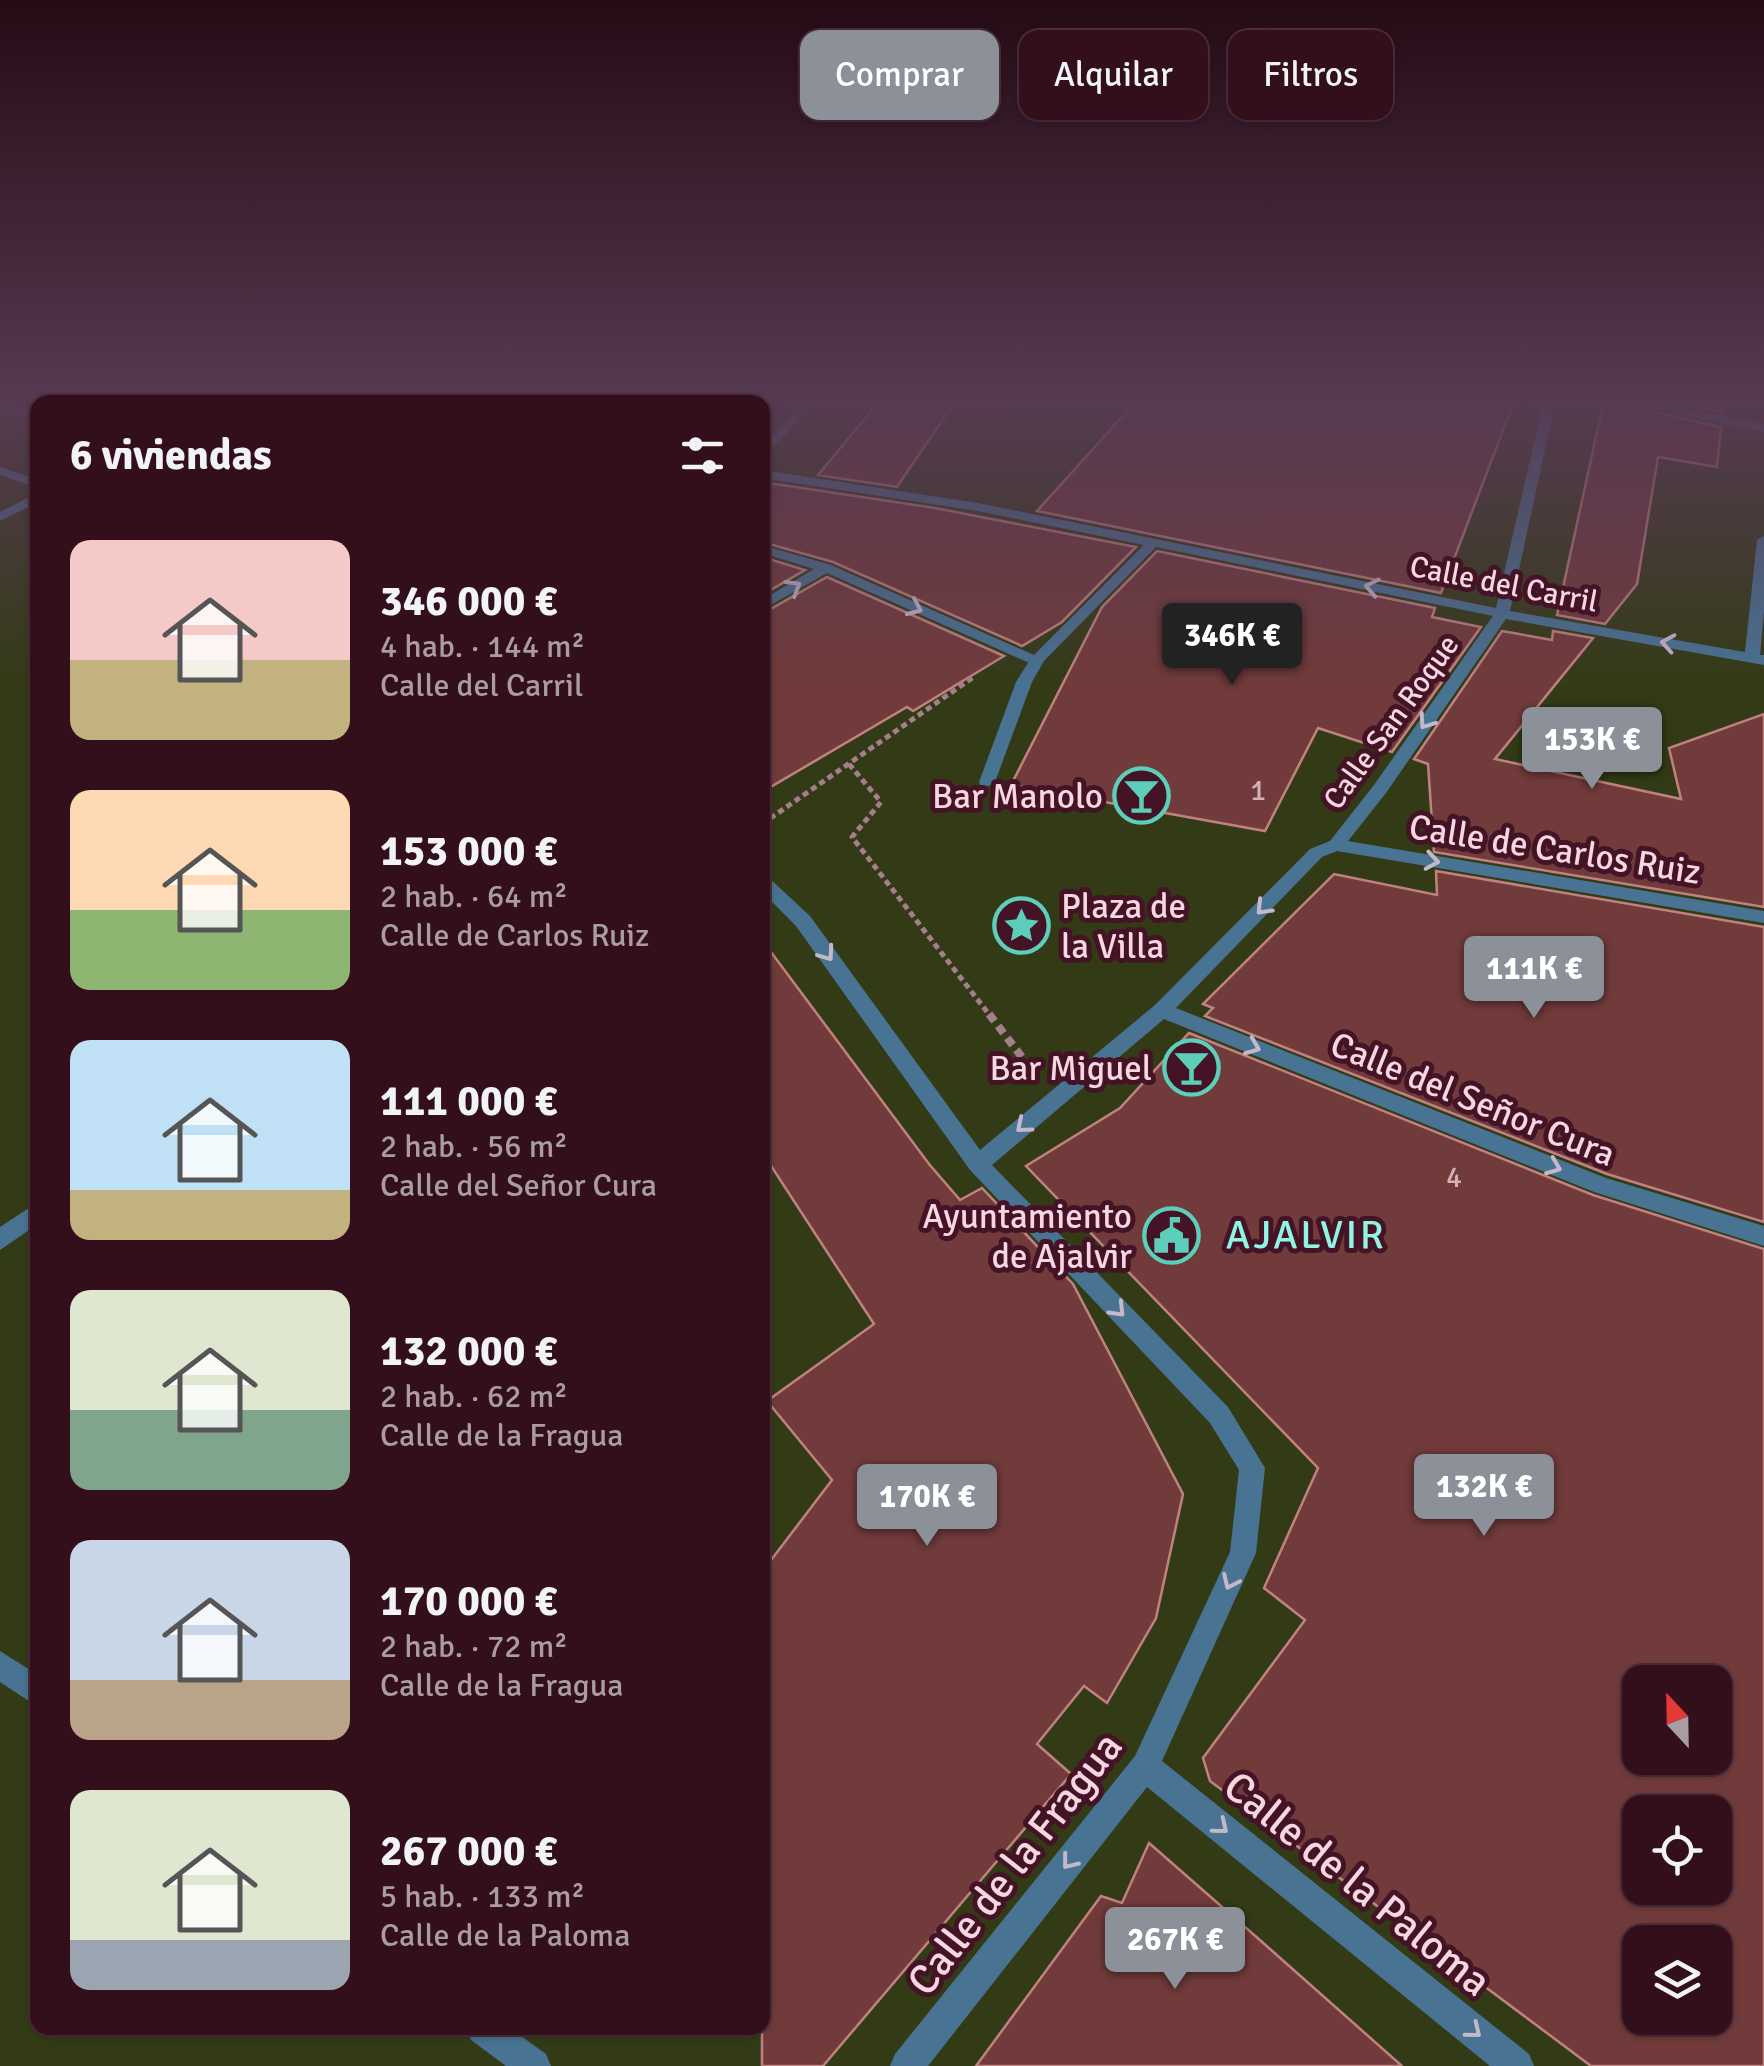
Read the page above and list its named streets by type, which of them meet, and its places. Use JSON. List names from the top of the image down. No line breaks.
{"streets":{"street":["Calle del Carril","Calle San Roque","Calle de Carlos Ruiz","Calle del Señor Cura","Calle de la Fragua","Calle de la Paloma"]},"crossings":[["Calle del Carril","Calle San Roque"],["Calle San Roque","Calle de Carlos Ruiz"],["Calle de la Fragua","Calle de la Paloma"]],"one_way":["Calle del Carril","Calle San Roque","Calle de Carlos Ruiz","Calle del Señor Cura","Calle de la Fragua","Calle de la Paloma"],"districts":["AJALVIR"],"places":{"bar":["Bar Manolo","Bar Miguel"],"place":["Plaza de la Villa"],"public building":["Ayuntamiento de Ajalvir"]},"house_numbers":["1","4"],"north":"top","page":{"chip":["Comprar","Alquilar","Filtros"],"heading":"6 viviendas","list":[{"name":"346 000 €","note":"4 hab. · 144 m² · Calle del Carril"},{"name":"153 000 €","note":"2 hab. · 64 m² · Calle de Carlos Ruiz"},{"name":"111 000 €","note":"2 hab. · 56 m² · Calle del Señor Cura"},{"name":"132 000 €","note":"2 hab. · 62 m² · Calle de la Fragua"},{"name":"170 000 €","note":"2 hab. · 72 m² · Calle de la Fragua"},{"name":"267 000 €","note":"5 hab. · 133 m² · Calle de la Paloma"}],"price":["346K €","153K €","111K €","132K €","170K €","267K €"]}}
